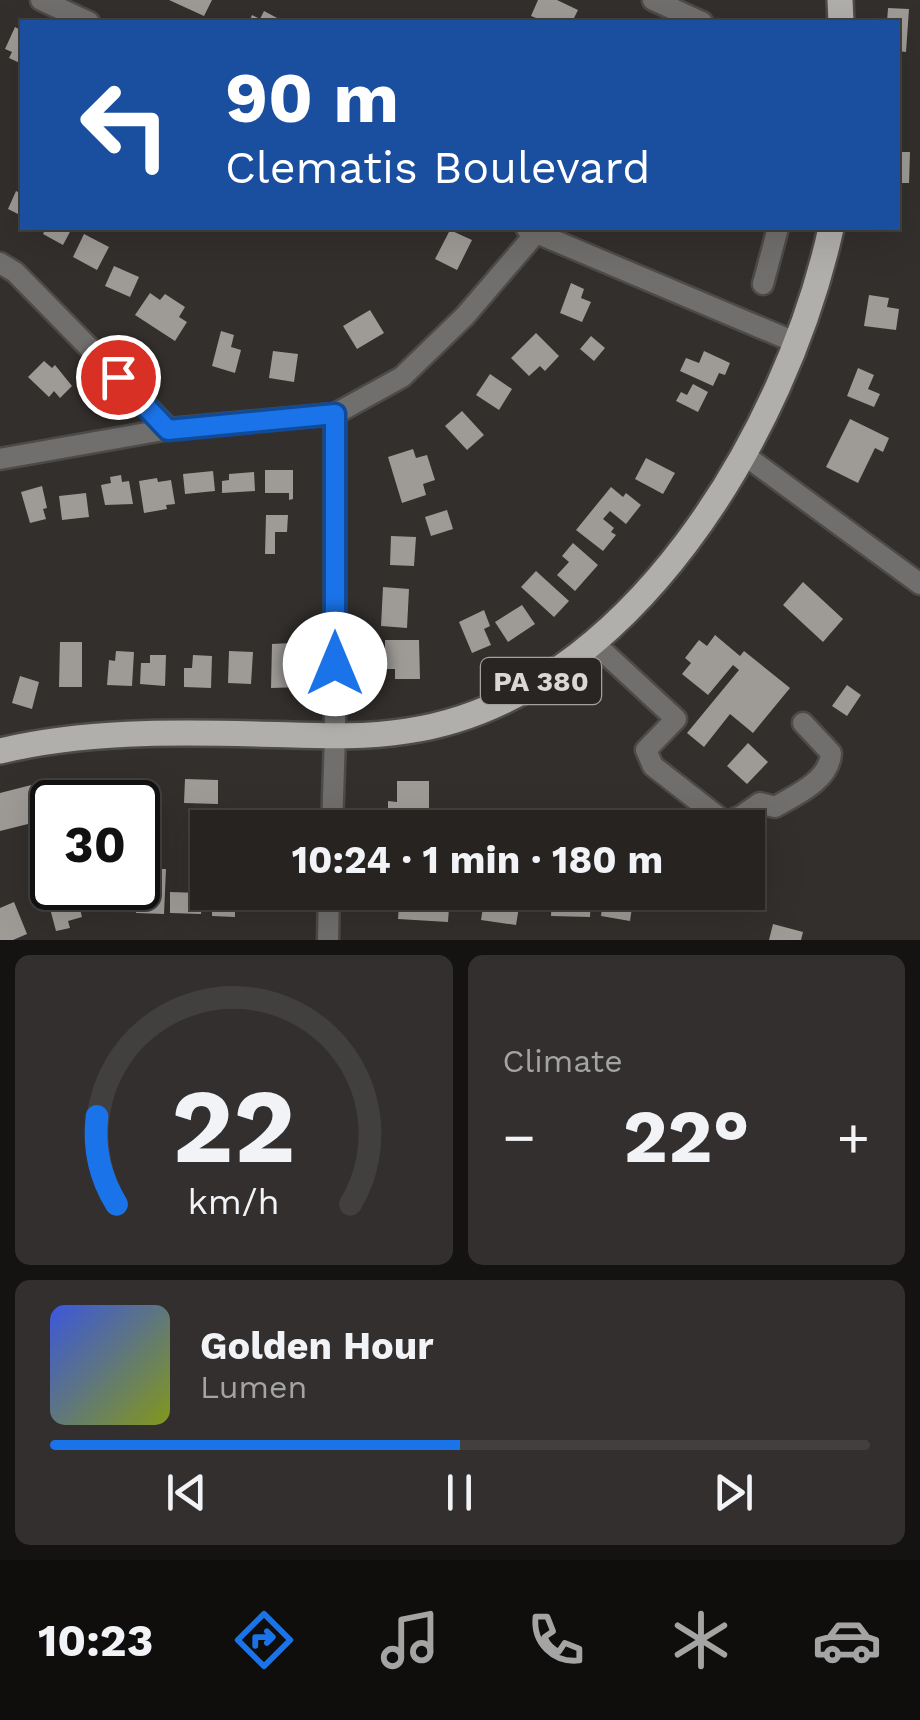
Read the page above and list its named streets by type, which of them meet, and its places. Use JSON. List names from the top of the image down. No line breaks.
{"streets":{"main road":["PA 380"]},"page":{"turn":["90 m","Clematis Boulevard"],"limit":"30","trip":"10:24 · 1 min · 180 m","tile":"Climate","heat":["−","22°","+"],"song":["Golden Hour","Lumen"],"tabs":"10:23","gauge":["22","km/h"]}}
